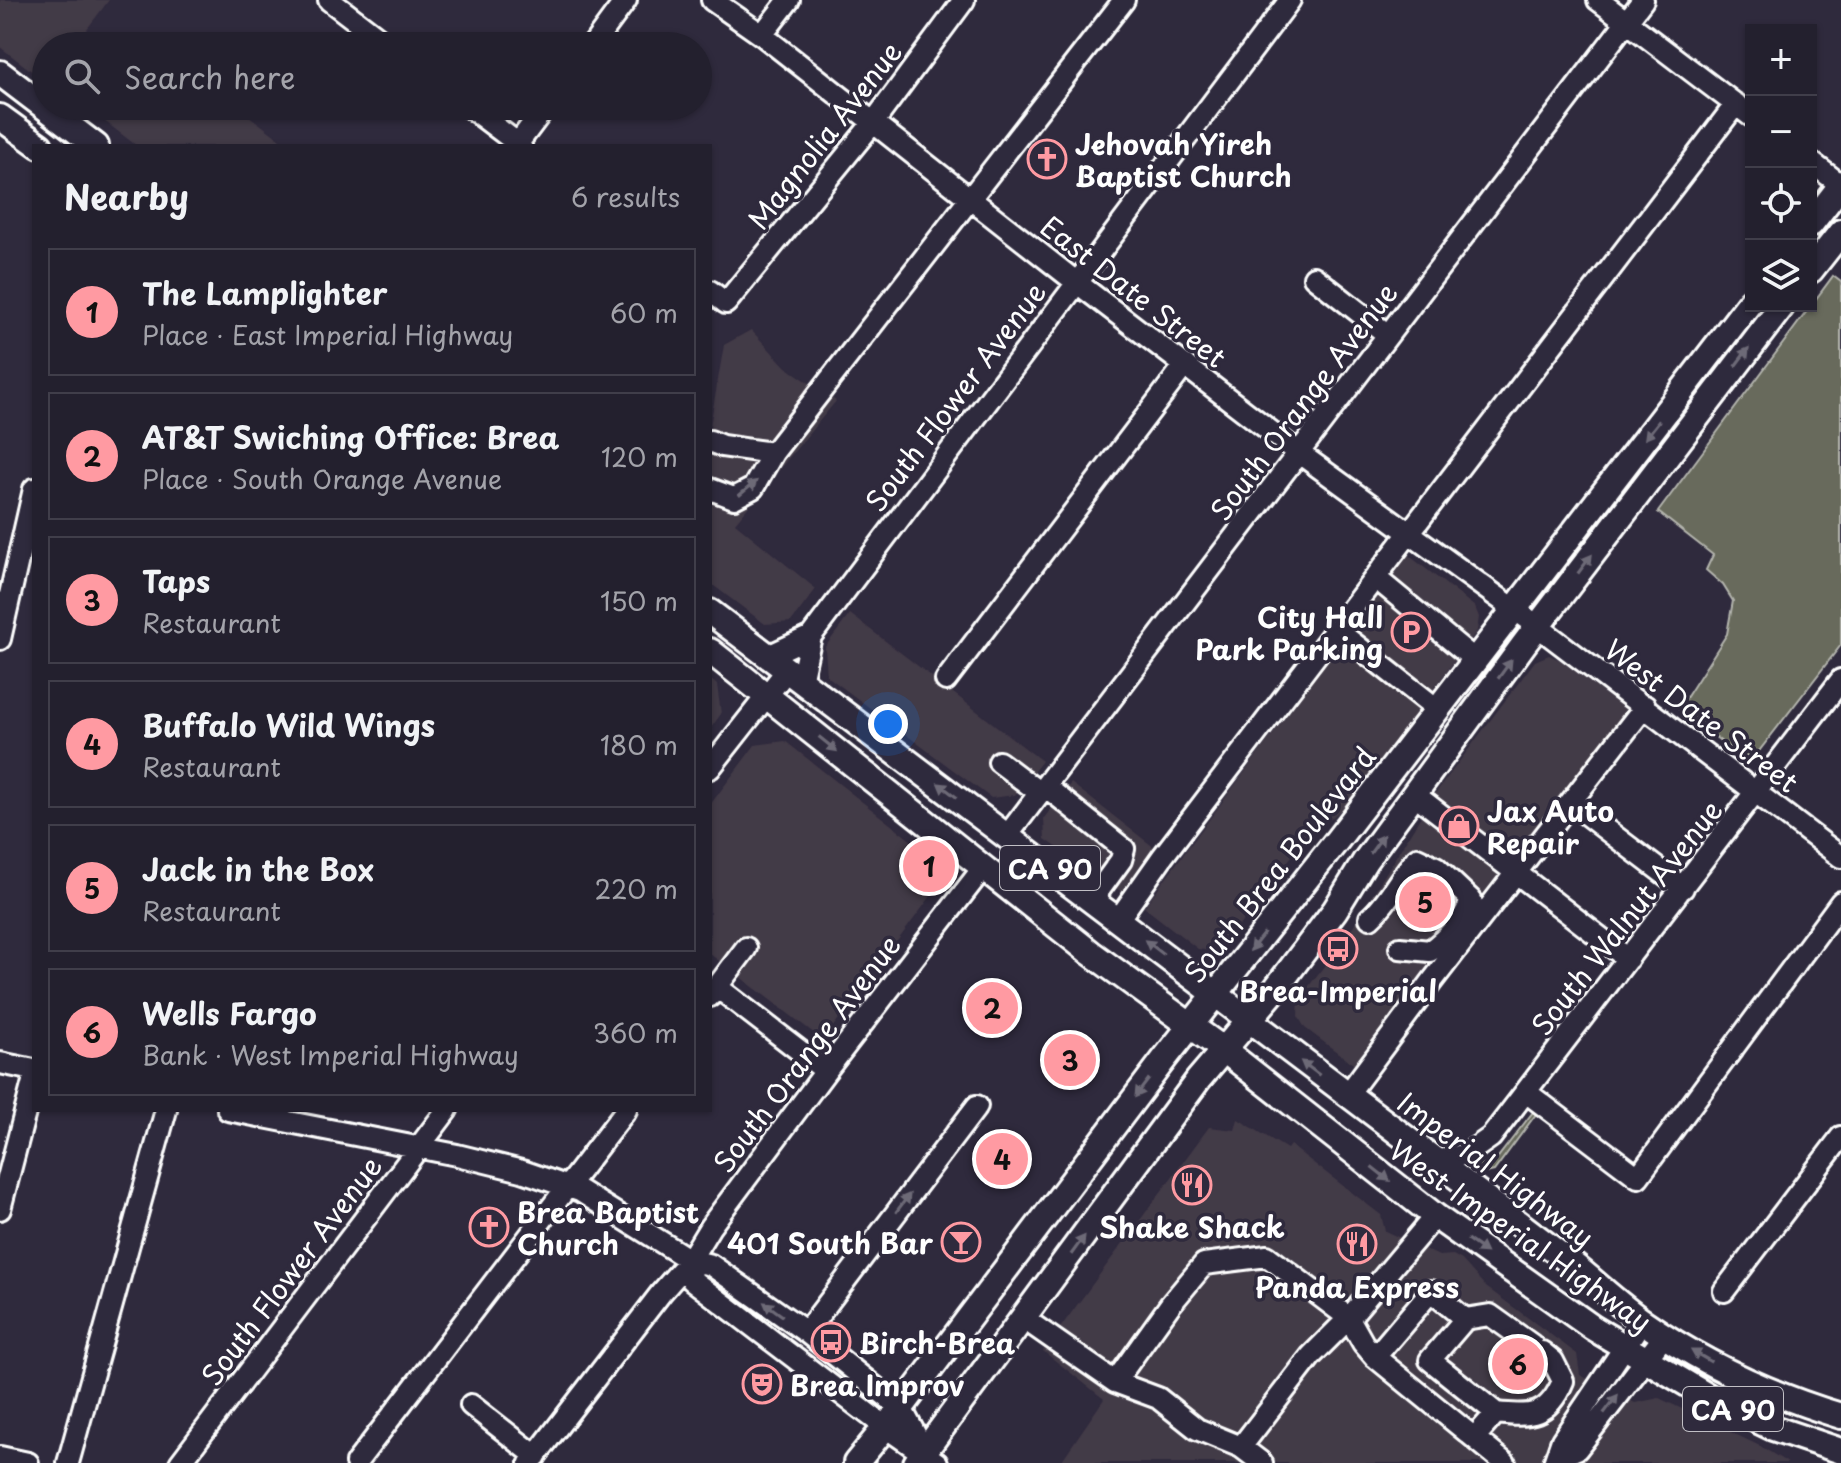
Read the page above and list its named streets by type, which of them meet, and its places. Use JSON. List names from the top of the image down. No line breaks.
{"streets":{"main road":["South Brea Boulevard","CA 90","Imperial Highway","West Imperial Highway"],"street":["Magnolia Avenue","East Date Street","South Flower Avenue","South Orange Avenue","West Date Street","South Walnut Avenue"]},"crossings":[["Magnolia Avenue","East Date Street"],["East Date Street","South Flower Avenue"],["East Date Street","South Orange Avenue"],["East Date Street","West Date Street"],["East Date Street","South Brea Boulevard"],["South Flower Avenue","CA 90"],["South Orange Avenue","CA 90"],["West Date Street","South Brea Boulevard"],["West Date Street","South Walnut Avenue"],["South Brea Boulevard","CA 90"],["South Brea Boulevard","Imperial Highway"],["South Brea Boulevard","West Imperial Highway"],["CA 90","Imperial Highway"],["CA 90","West Imperial Highway"],["South Walnut Avenue","Imperial Highway"]],"one_way":["Imperial Highway","West Imperial Highway"],"places":{"church":["Jehovah Yireh Baptist Church","Brea Baptist Church"],"parking":["City Hall Park Parking"],"shop":["Jax Auto Repair"],"bus stop":["Brea-Imperial","Birch-Brea"],"restaurant":["Shake Shack","Panda Express"],"bar":["401 South Bar"],"theatre":["Brea Improv"]},"page":{"map_buttons":["+","−"],"search":"Search here","heading":["Nearby","6 results"],"list":[{"mark":"1","name":"The Lamplighter","note":"Place · East Imperial Highway","value":"60 m"},{"mark":"2","name":"AT&T Swiching Office: Brea","note":"Place · South Orange Avenue","value":"120 m"},{"mark":"3","name":"Taps","note":"Restaurant","value":"150 m"},{"mark":"4","name":"Buffalo Wild Wings","note":"Restaurant","value":"180 m"},{"mark":"5","name":"Jack in the Box","note":"Restaurant","value":"220 m"},{"mark":"6","name":"Wells Fargo","note":"Bank · West Imperial Highway","value":"360 m"}],"pins":["1","5","2","3","4","6"]}}
